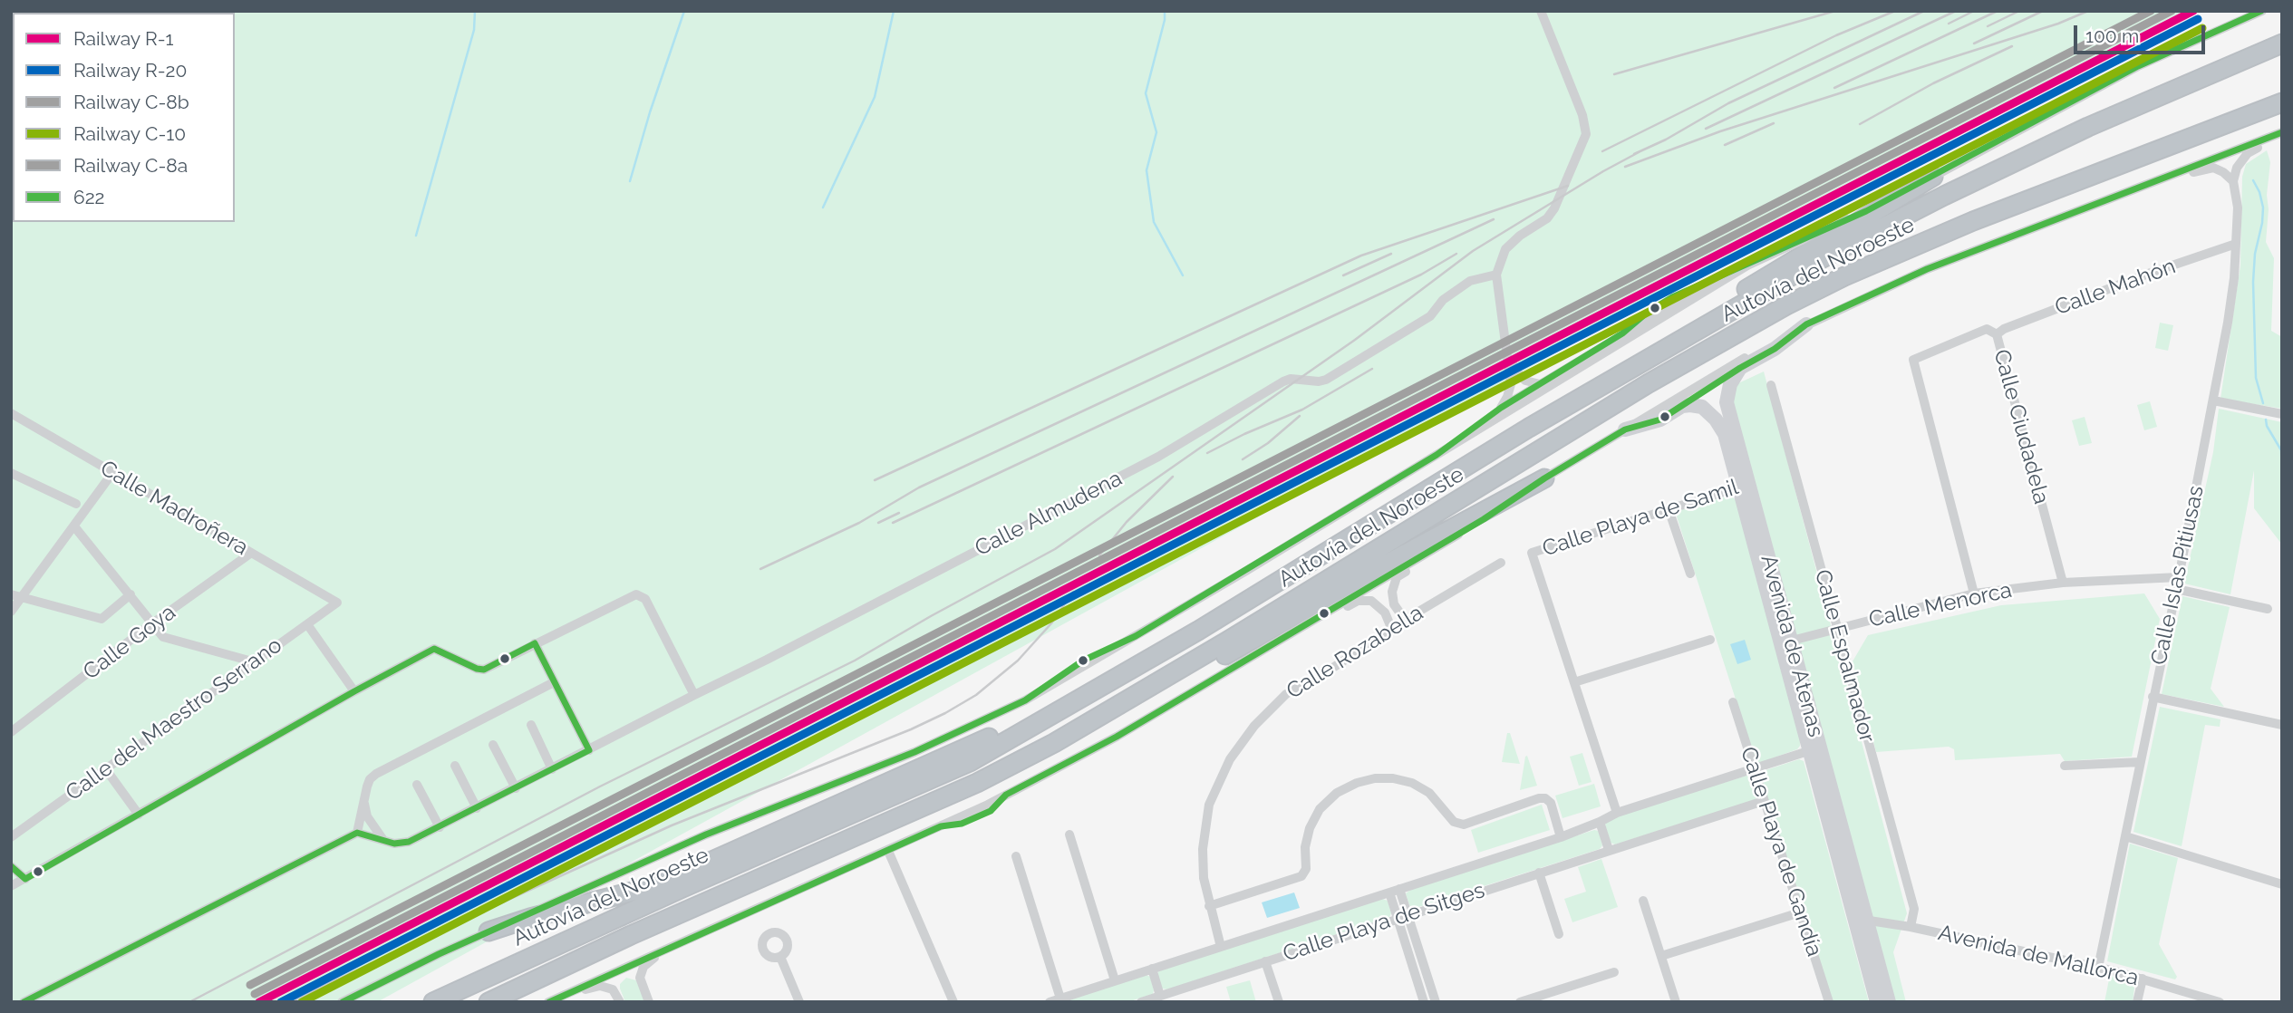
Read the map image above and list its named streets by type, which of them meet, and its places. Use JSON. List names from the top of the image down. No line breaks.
{"streets":{"highway":["Autovía del Noroeste"],"main road":["Avenida de Atenas"],"street":["Calle Mahón","Calle Ciudadela","Calle Madroñera","Calle Almudena","Calle Playa de Samil","Calle Islas Pitiusas","Calle Menorca","Calle Goya","Calle Rozabella","Calle Espalmador","Calle del Maestro Serrano","Calle Playa de Gandía","Calle Playa de Sitges","Avenida de Mallorca"]},"crossings":[["Calle Mahón","Calle Ciudadela"],["Calle Mahón","Calle Islas Pitiusas"],["Calle Ciudadela","Calle Menorca"],["Calle Madroñera","Calle Goya"],["Calle Madroñera","Calle del Maestro Serrano"],["Calle Playa de Samil","Avenida de Atenas"],["Calle Islas Pitiusas","Calle Menorca"],["Calle Islas Pitiusas","Avenida de Mallorca"],["Calle Menorca","Avenida de Atenas"],["Calle Menorca","Calle Espalmador"],["Avenida de Atenas","Calle Playa de Sitges"],["Avenida de Atenas","Avenida de Mallorca"],["Calle Rozabella","Calle Playa de Sitges"],["Calle Espalmador","Avenida de Mallorca"],["Calle Playa de Gandía","Calle Playa de Sitges"]],"lines":["rail line R-1","rail line C-8b","rail line C-8a","transit line 622","rail line R-20","rail line C-10"],"legend":["Railway R-1","Railway R-20","Railway C-8b","Railway C-10","Railway C-8a","622"],"scale_bar":"100 m"}
